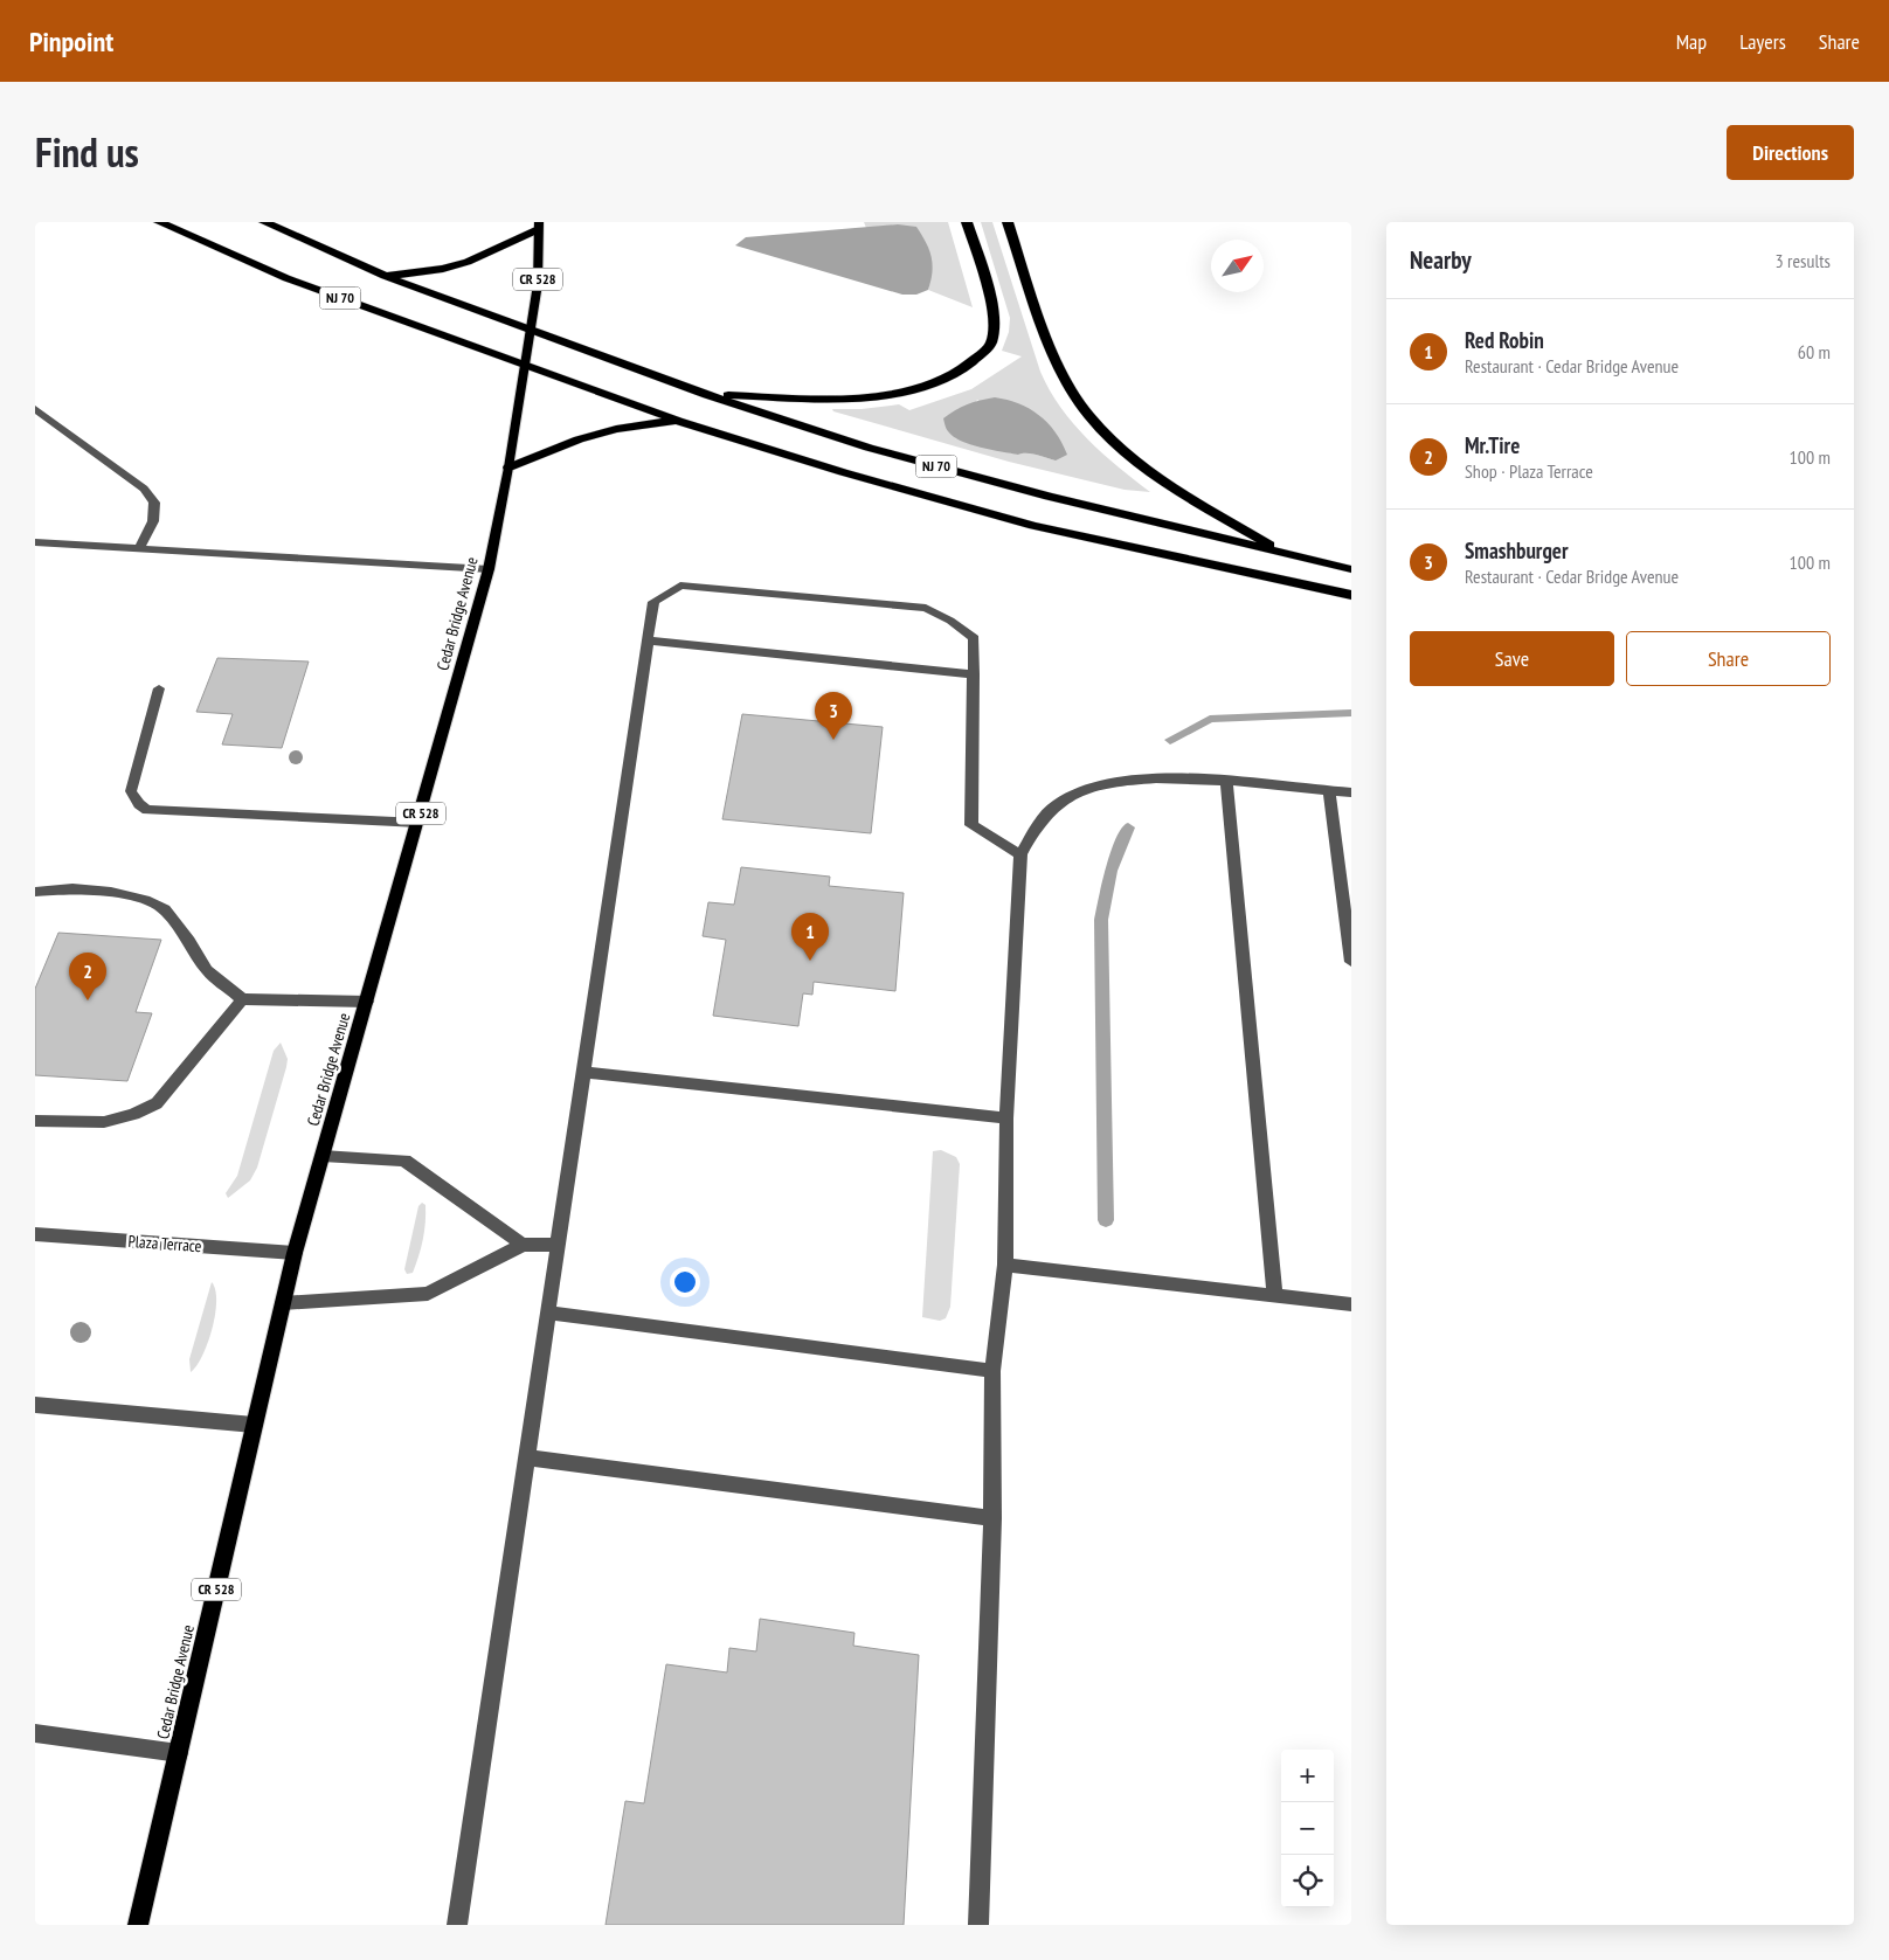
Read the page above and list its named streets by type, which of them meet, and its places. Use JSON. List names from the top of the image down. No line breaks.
{"streets":{"highway":["NJ 70"],"main road":["CR 528","Cedar Bridge Avenue"],"street":["Plaza Terrace"]},"crossings":[["NJ 70","Cedar Bridge Avenue"],["Cedar Bridge Avenue","Plaza Terrace"]],"north":"top right","page":{"header":"Pinpoint","nav":["Map","Layers","Share"],"title":"Find us","buttons":["Directions",["Save","Share"]],"heading":["Nearby","3 results"],"list":[{"mark":"1","name":"Red Robin","note":"Restaurant · Cedar Bridge Avenue","value":"60 m"},{"mark":"2","name":"Mr.Tire","note":"Shop · Plaza Terrace","value":"100 m"},{"mark":"3","name":"Smashburger","note":"Restaurant · Cedar Bridge Avenue","value":"100 m"}],"pins":["3","1","2"],"map_buttons":["+","−"]}}
